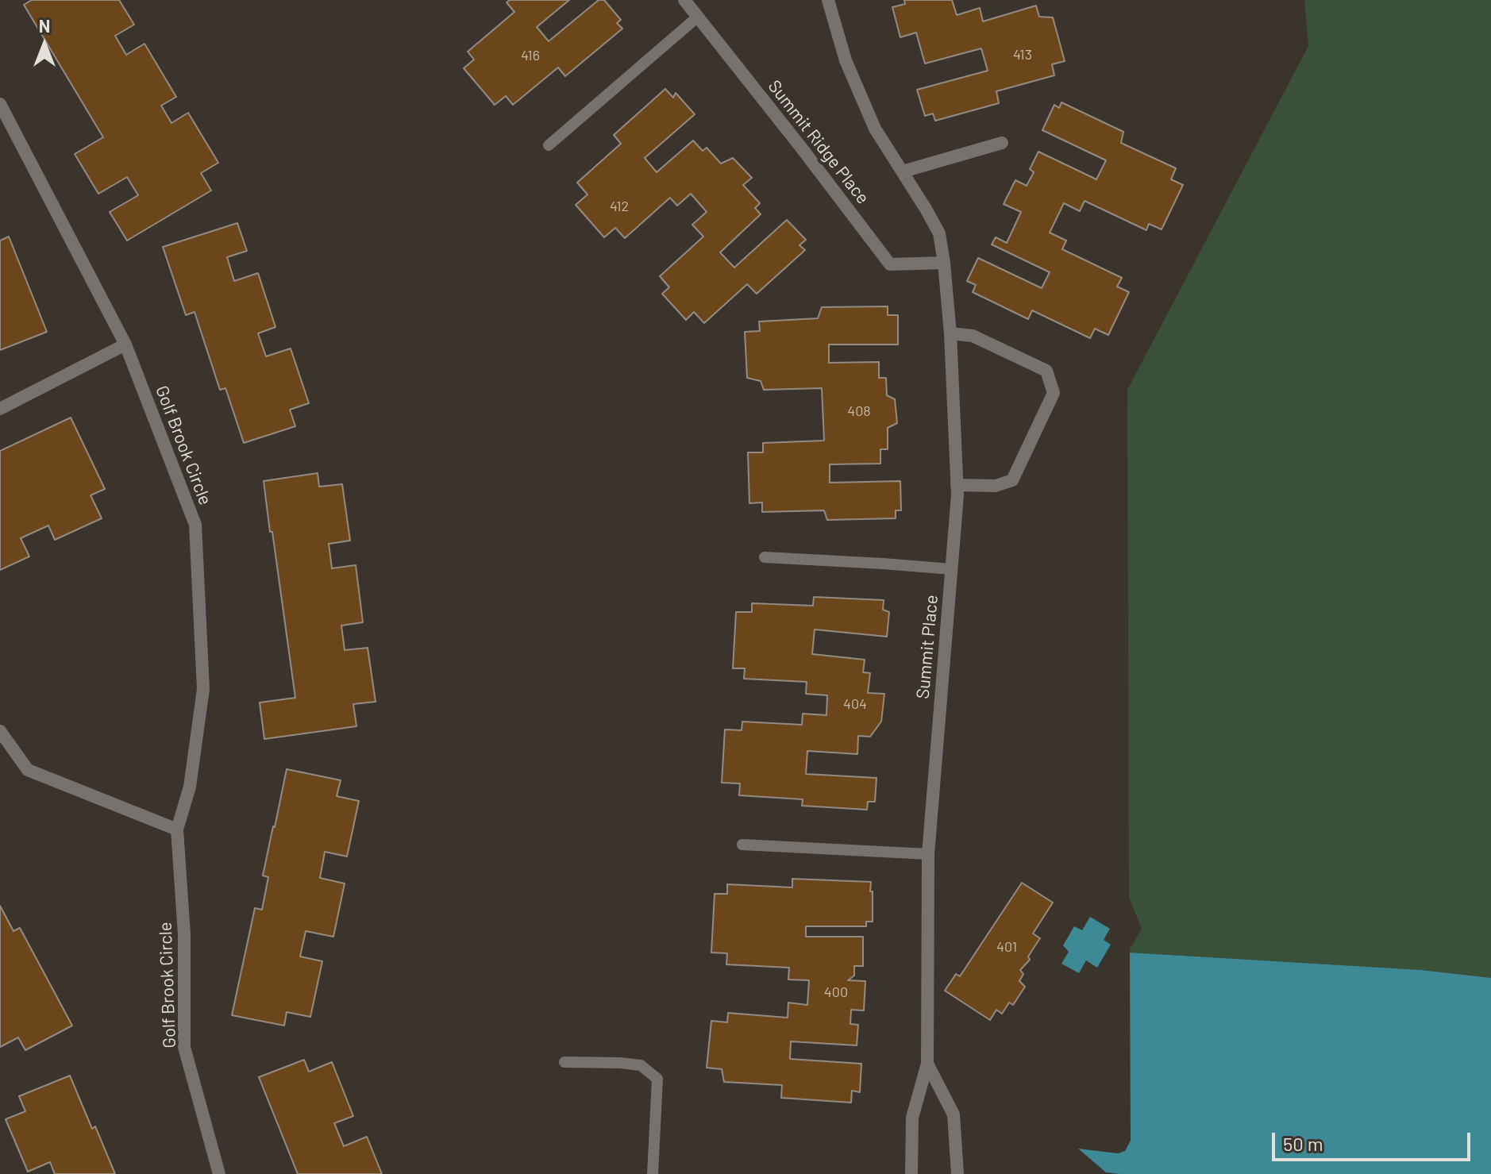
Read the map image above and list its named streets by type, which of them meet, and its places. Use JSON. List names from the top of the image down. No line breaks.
{"streets":{"street":["Summit Ridge Place","Golf Brook Circle","Summit Place"]},"crossings":[["Summit Ridge Place","Summit Place"]],"house_numbers":["413","416","412","408","404","401","400"],"scale_bar":"50 m","north":"top"}
